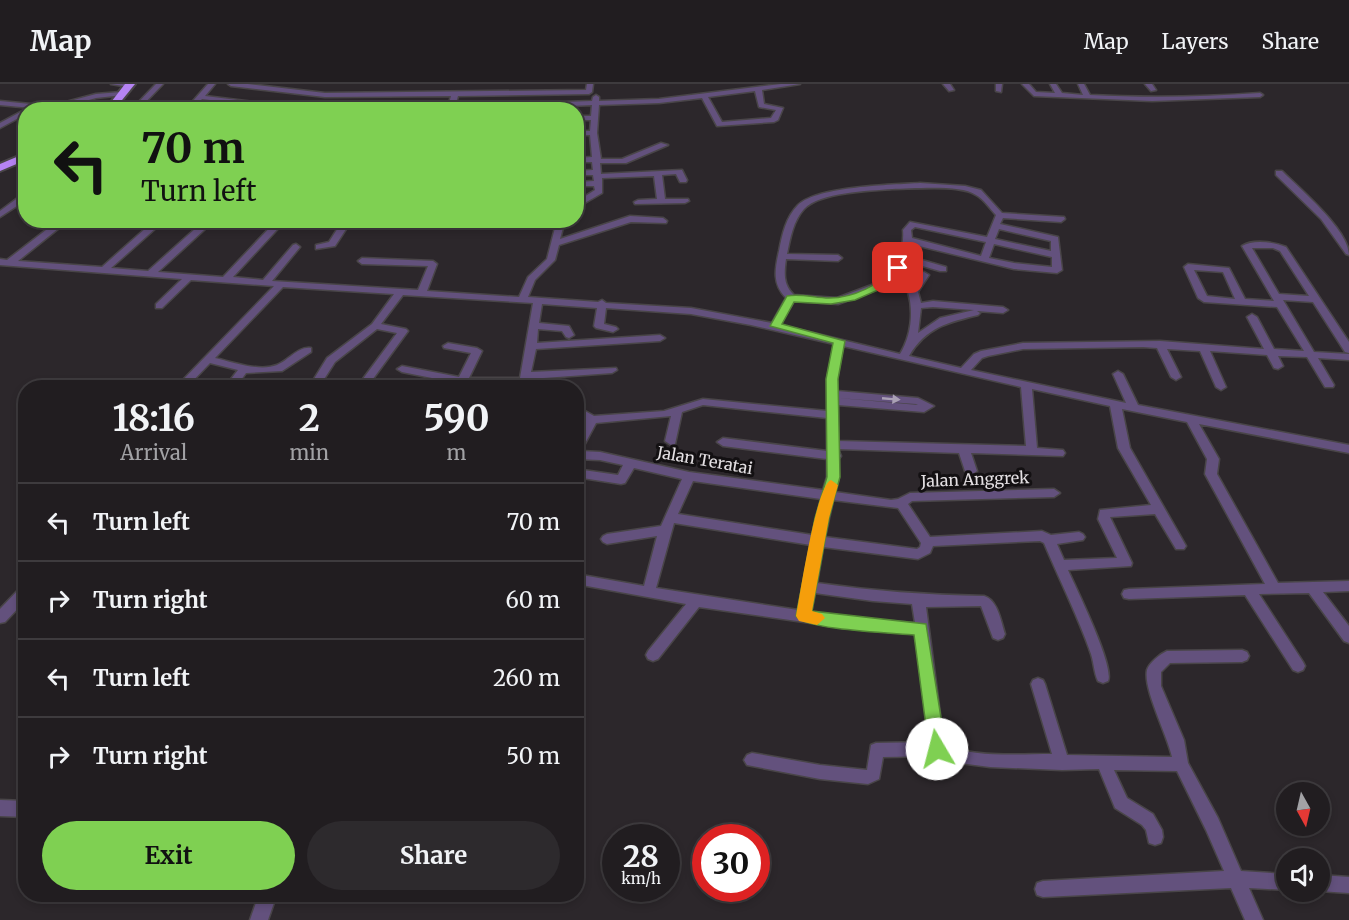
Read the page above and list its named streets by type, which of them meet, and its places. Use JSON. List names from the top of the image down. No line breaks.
{"streets":{"street":["Jalan Teratai","Jalan Anggrek"]},"crossings":[["Jalan Teratai","Jalan Anggrek"]],"north":"bottom","page":{"header":"Map","nav":["Map","Layers","Share"],"turn":["70 m","Turn left"],"eta":["18:16","Arrival","2","min","590","m"],"list":[{"name":"Turn left","value":"70 m"},{"name":"Turn right","value":"60 m"},{"name":"Turn left","value":"260 m"},{"name":"Turn right","value":"50 m"}],"buttons":["Exit","Share"],"speed":"28 km/h","limit":"30"}}
